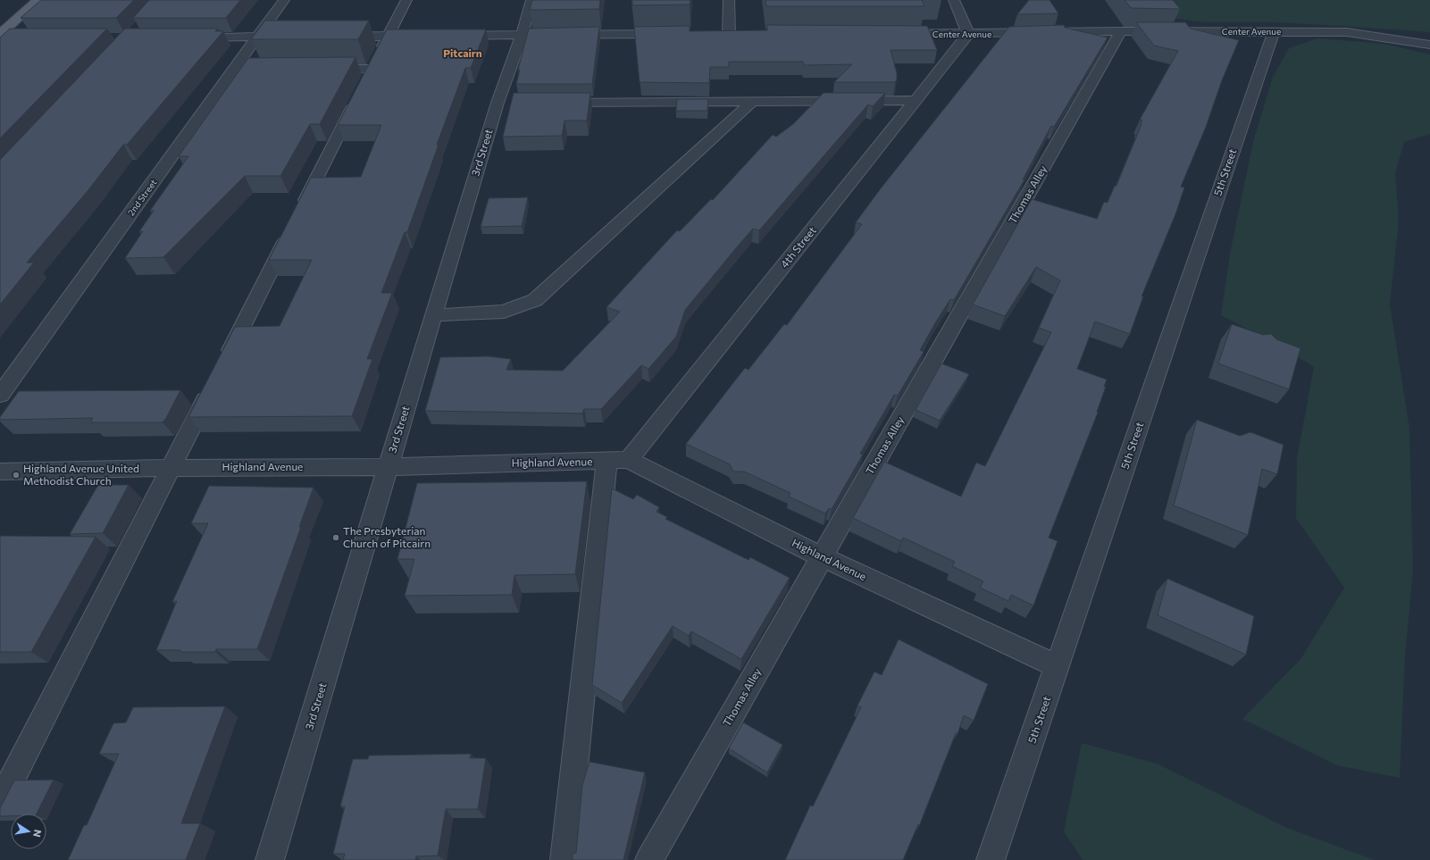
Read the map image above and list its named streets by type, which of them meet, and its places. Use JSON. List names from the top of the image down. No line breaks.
{"streets":{"street":["Center Avenue","3rd Street","5th Street","Thomas Alley","2nd Street","4th Street","Highland Avenue"]},"crossings":[["Center Avenue","5th Street"],["Center Avenue","Thomas Alley"],["Center Avenue","4th Street"],["3rd Street","Highland Avenue"],["5th Street","Highland Avenue"],["Thomas Alley","Highland Avenue"],["4th Street","Highland Avenue"]],"districts":["Pitcairn"],"places":["Highland Avenue United Methodist Church","The Presbyterian Church of Pitcairn"],"north":"right"}
